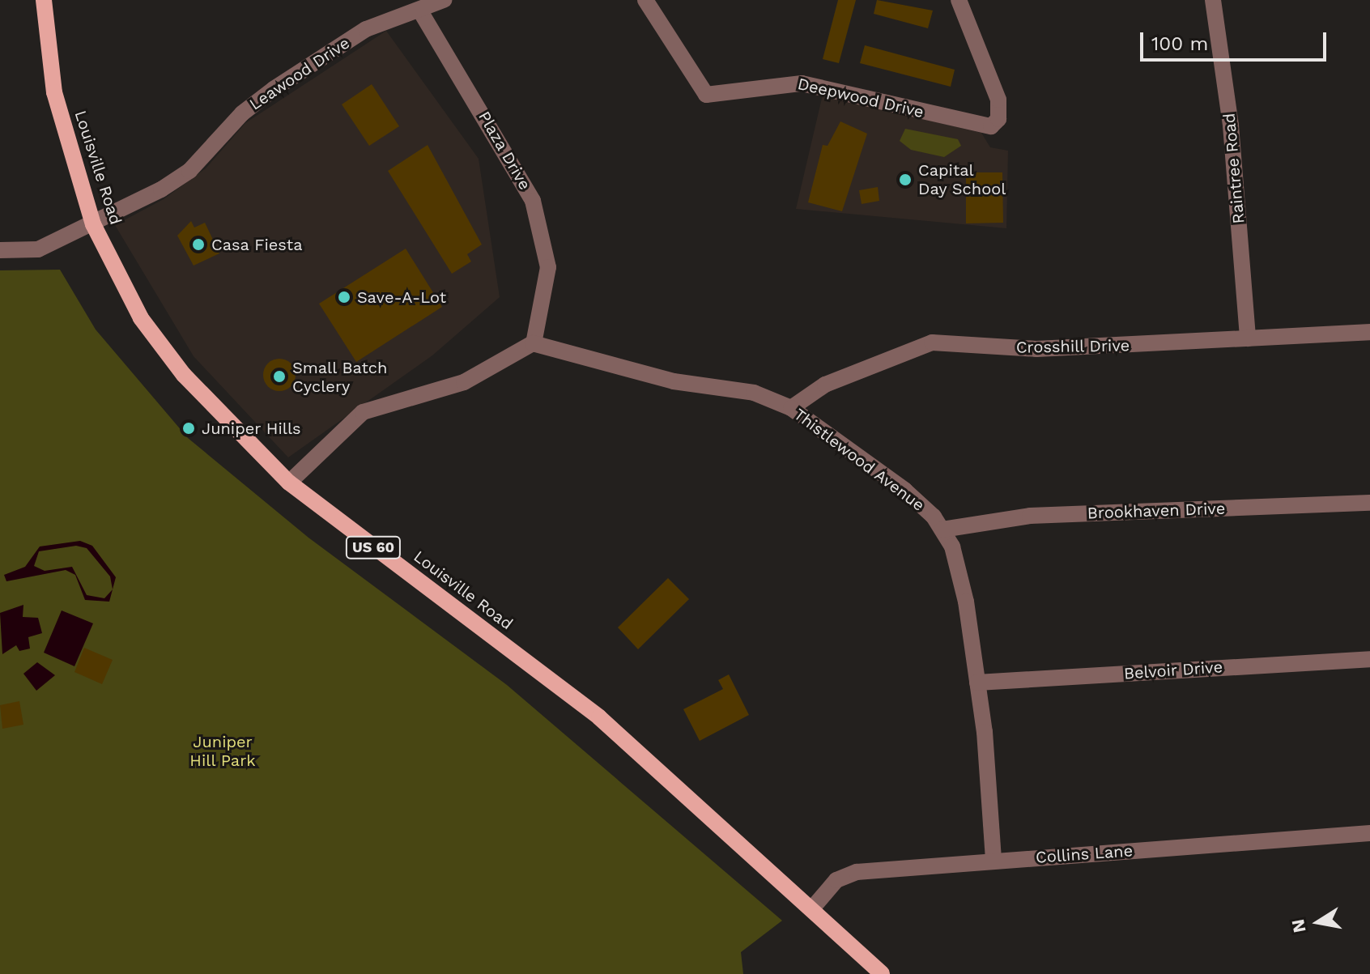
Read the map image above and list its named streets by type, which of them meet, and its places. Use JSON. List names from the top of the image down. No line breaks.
{"streets":{"main road":["Louisville Road","US 60"],"street":["Leawood Drive","Deepwood Drive","Plaza Drive","Raintree Road","Crosshill Drive","Thistlewood Avenue","Brookhaven Drive","Belvoir Drive","Collins Lane"]},"crossings":[["Leawood Drive","Plaza Drive"],["Leawood Drive","Louisville Road"],["Plaza Drive","Thistlewood Avenue"],["Louisville Road","Collins Lane"],["Raintree Road","Crosshill Drive"],["Crosshill Drive","Thistlewood Avenue"],["Thistlewood Avenue","Brookhaven Drive"],["Thistlewood Avenue","Belvoir Drive"],["Thistlewood Avenue","Collins Lane"]],"parks":["Juniper Hill Park"],"places":["Capital Day School","Casa Fiesta","Save-A-Lot","Small Batch Cyclery","Juniper Hills"],"scale_bar":"100 m","north":"left"}
